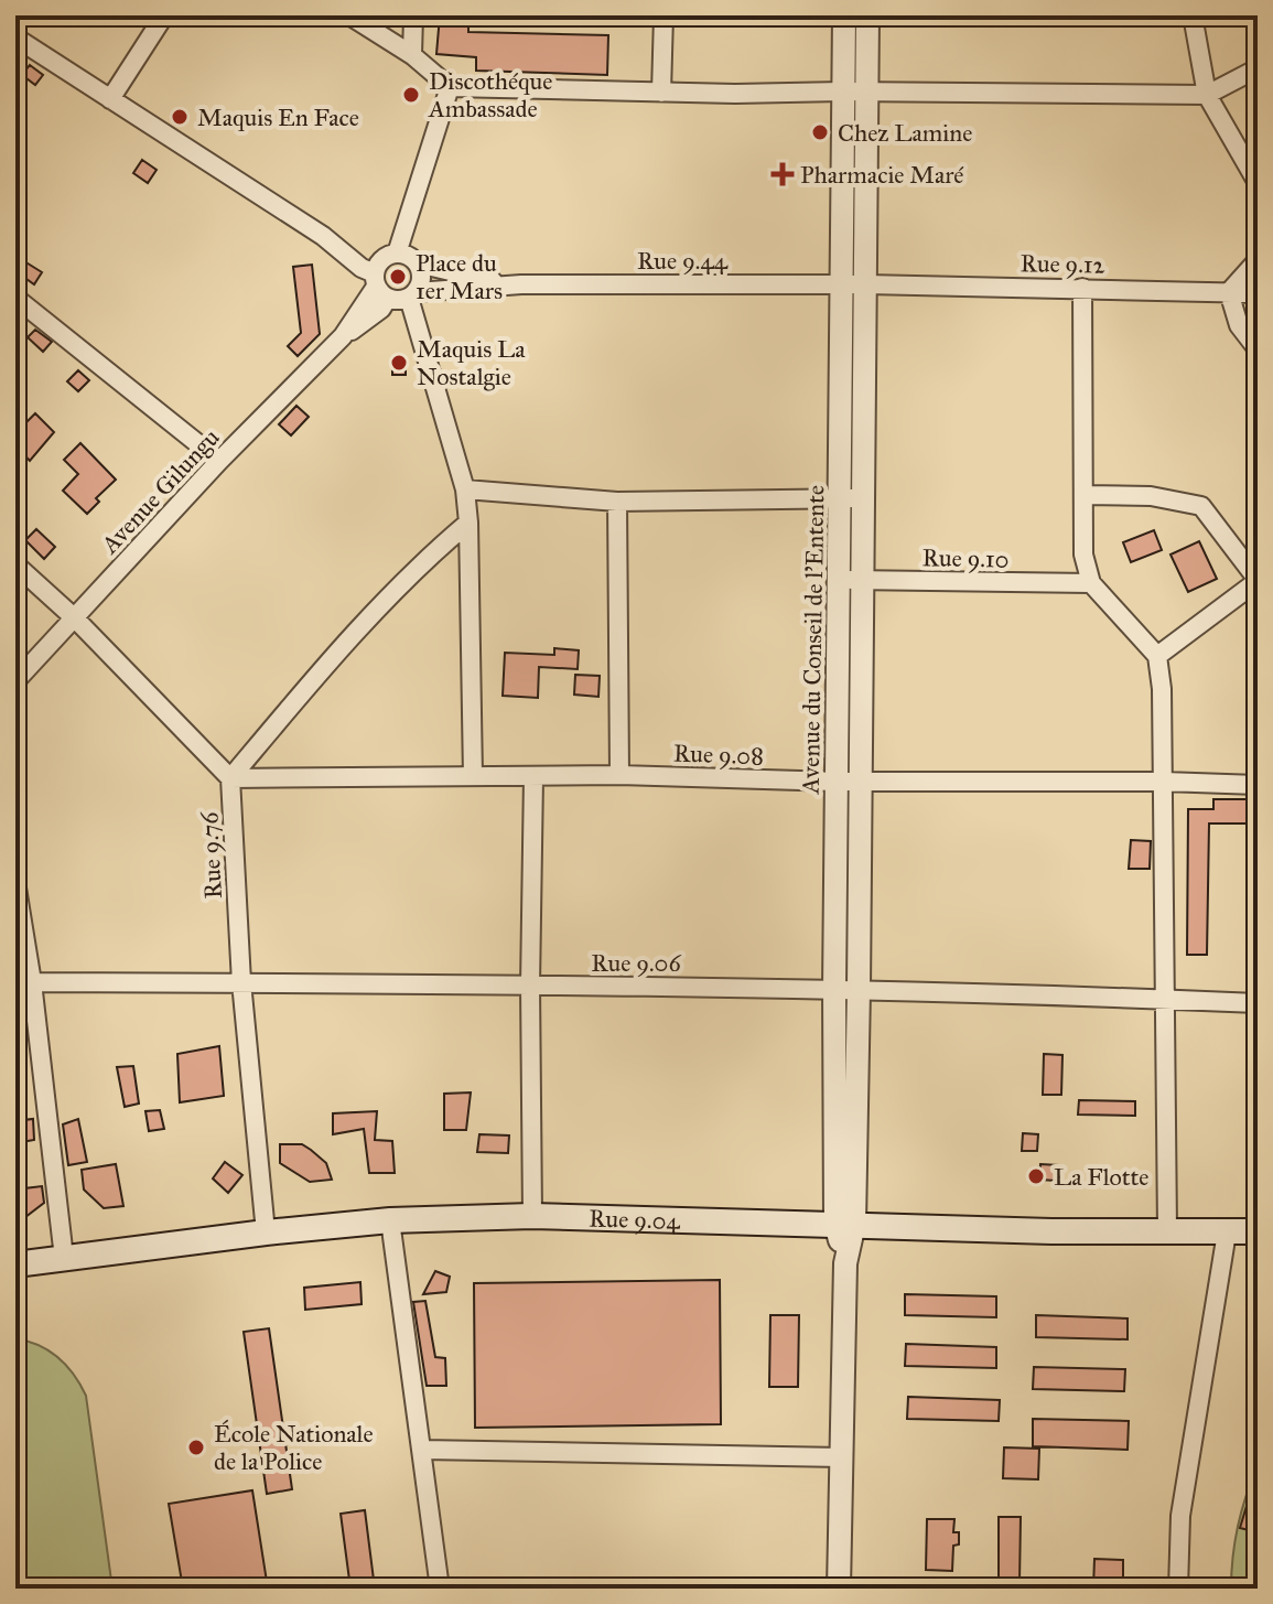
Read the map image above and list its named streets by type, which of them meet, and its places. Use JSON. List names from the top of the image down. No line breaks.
{"streets":{"main road":["Rue 9.04"],"street":["Rue 9.44","Rue 9.12","Avenue Gilungu","Rue 9.10","Avenue du Conseil de l'Entente","Rue 9.08","Rue 9.76","Rue 9.06"]},"crossings":[["Rue 9.44","Rue 9.12"],["Rue 9.44","Avenue du Conseil de l'Entente"],["Rue 9.12","Avenue du Conseil de l'Entente"],["Avenue Gilungu","Rue 9.76"],["Rue 9.10","Avenue du Conseil de l'Entente"],["Avenue du Conseil de l'Entente","Rue 9.08"],["Avenue du Conseil de l'Entente","Rue 9.06"],["Avenue du Conseil de l'Entente","Rue 9.04"],["Rue 9.08","Rue 9.76"],["Rue 9.76","Rue 9.06"],["Rue 9.76","Rue 9.04"]],"places":{"other":["Discothéque Ambassade","Maquis En Face","Chez Lamine","Place du 1er Mars","Maquis La Nostalgie","La Flotte","École Nationale de la Police"],"health":["Pharmacie Maré"]}}
